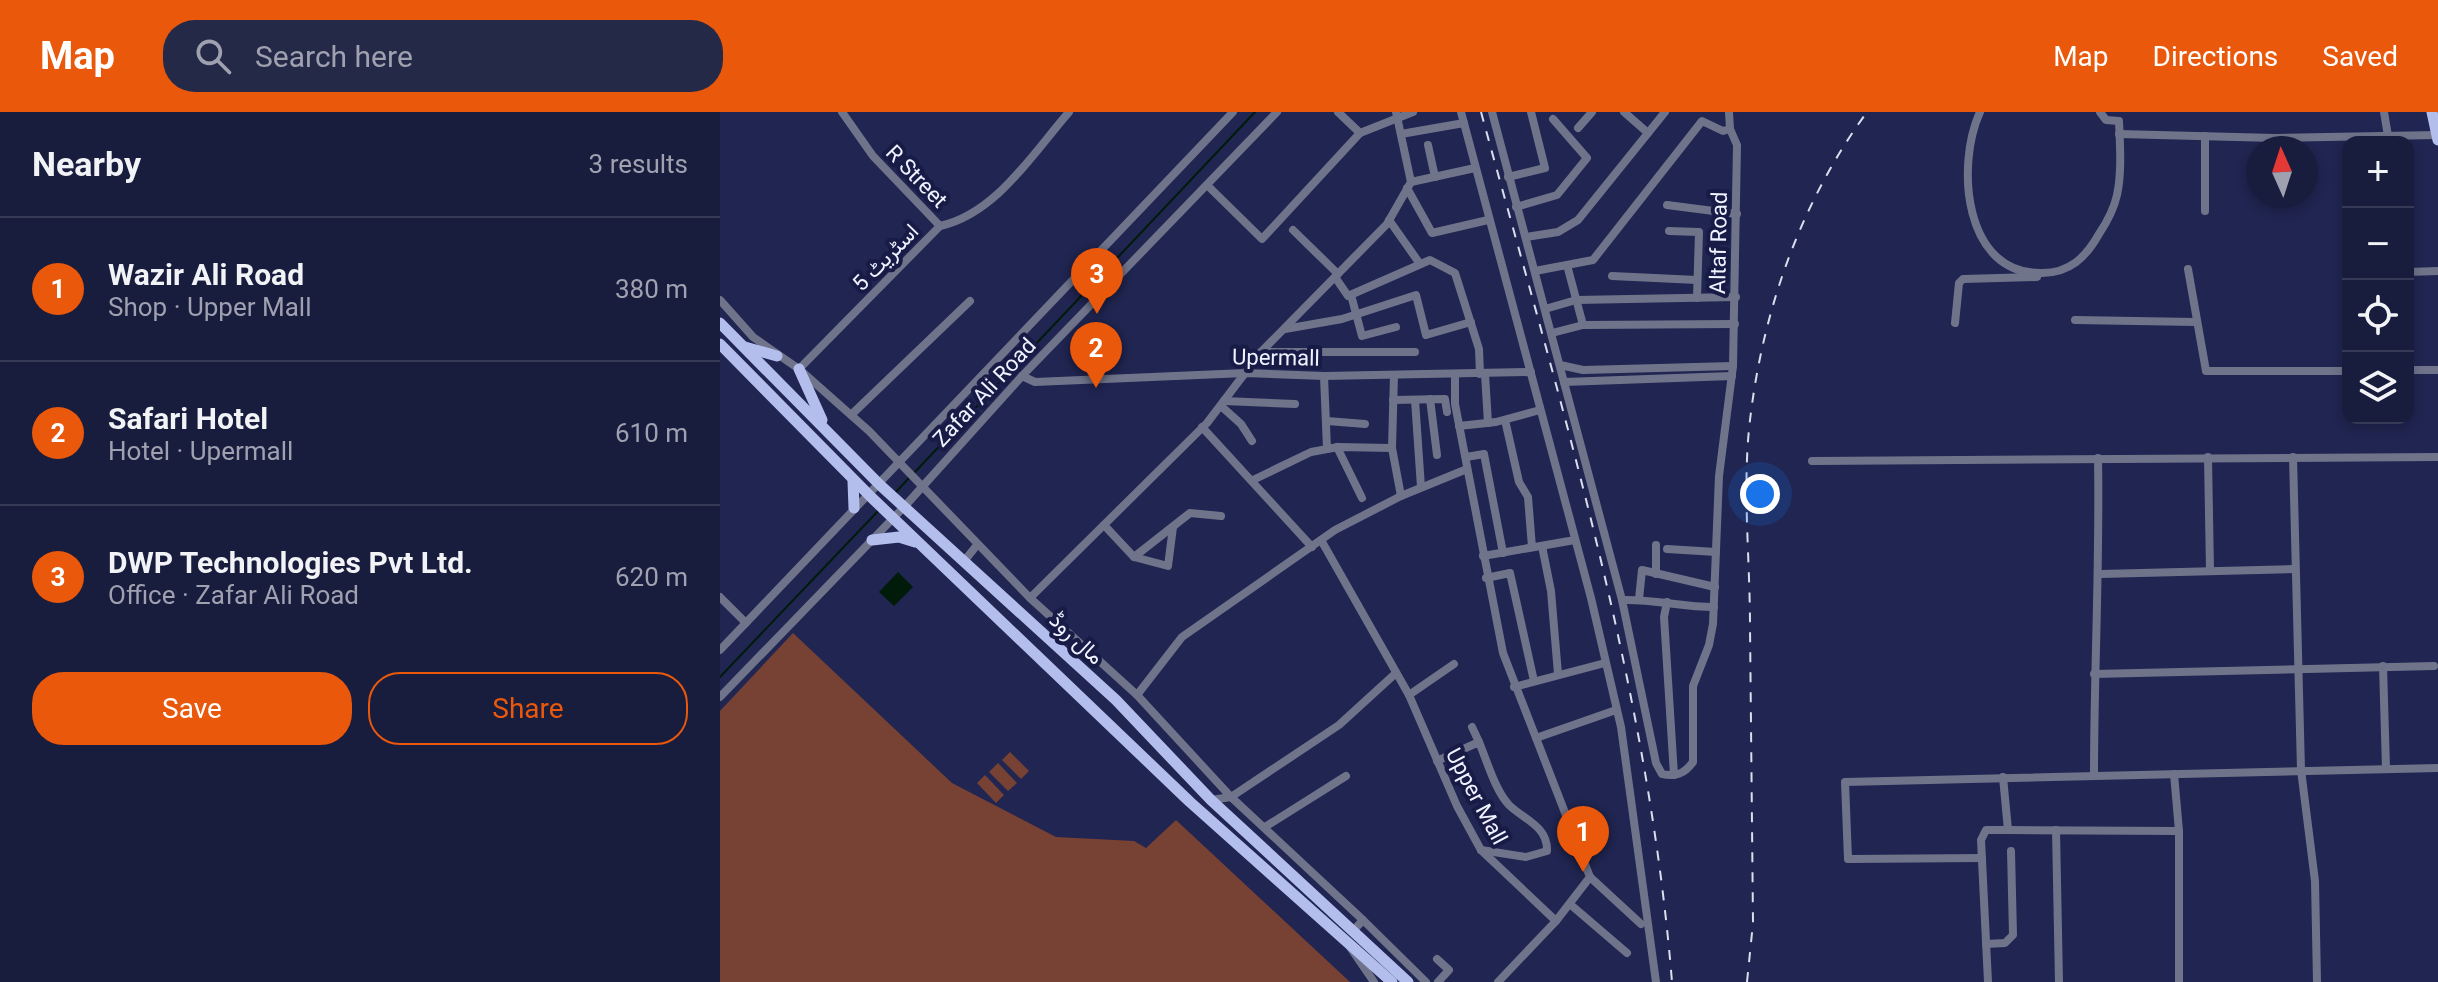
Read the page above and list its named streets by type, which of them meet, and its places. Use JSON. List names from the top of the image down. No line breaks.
{"streets":{"main road":["مال روڈ"],"street":["R Street","Altaf Road","اسٹریٹ 5","Upermall","Zafar Ali Road","Upper Mall"]},"crossings":[["R Street","اسٹریٹ 5"],["Upermall","Zafar Ali Road"],["Zafar Ali Road","مال روڈ"]],"north":"top","page":{"header":"Map","search":"Search here","nav":["Map","Directions","Saved"],"heading":["Nearby","3 results"],"map_buttons":["+","−"],"list":[{"mark":"1","name":"Wazir Ali Road","note":"Shop · Upper Mall","value":"380 m"},{"mark":"2","name":"Safari Hotel","note":"Hotel · Upermall","value":"610 m"},{"mark":"3","name":"DWP Technologies Pvt Ltd.","note":"Office · Zafar Ali Road","value":"620 m"}],"pins":["3","2","1"],"buttons":["Save","Share"]}}
